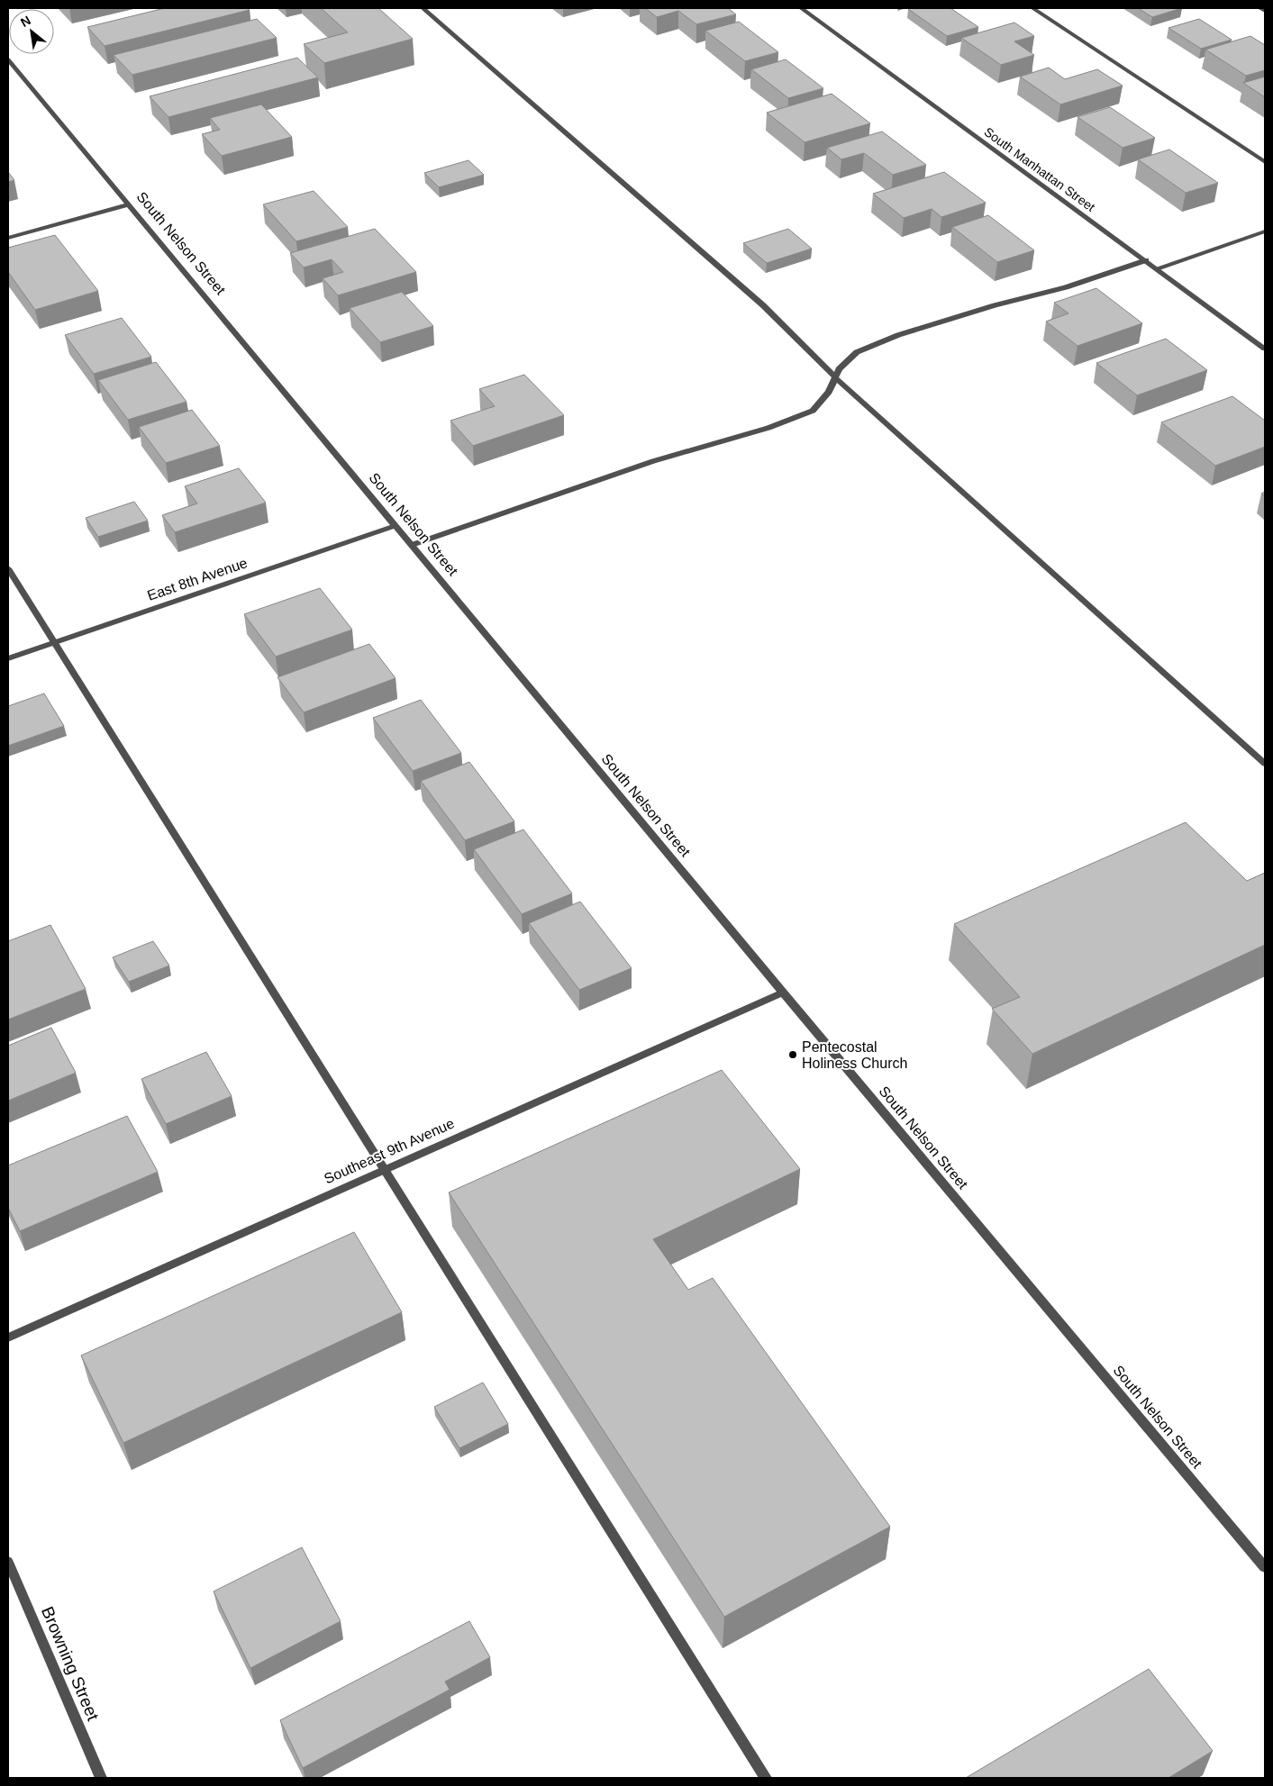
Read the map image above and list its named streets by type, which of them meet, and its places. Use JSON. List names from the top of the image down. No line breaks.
{"streets":{"street":["South Manhattan Street","South Nelson Street","East 8th Avenue","Southeast 9th Avenue","Browning Street"]},"crossings":[["South Nelson Street","East 8th Avenue"],["South Nelson Street","Southeast 9th Avenue"]],"places":["Pentecostal Holiness Church"],"north":"top left"}
